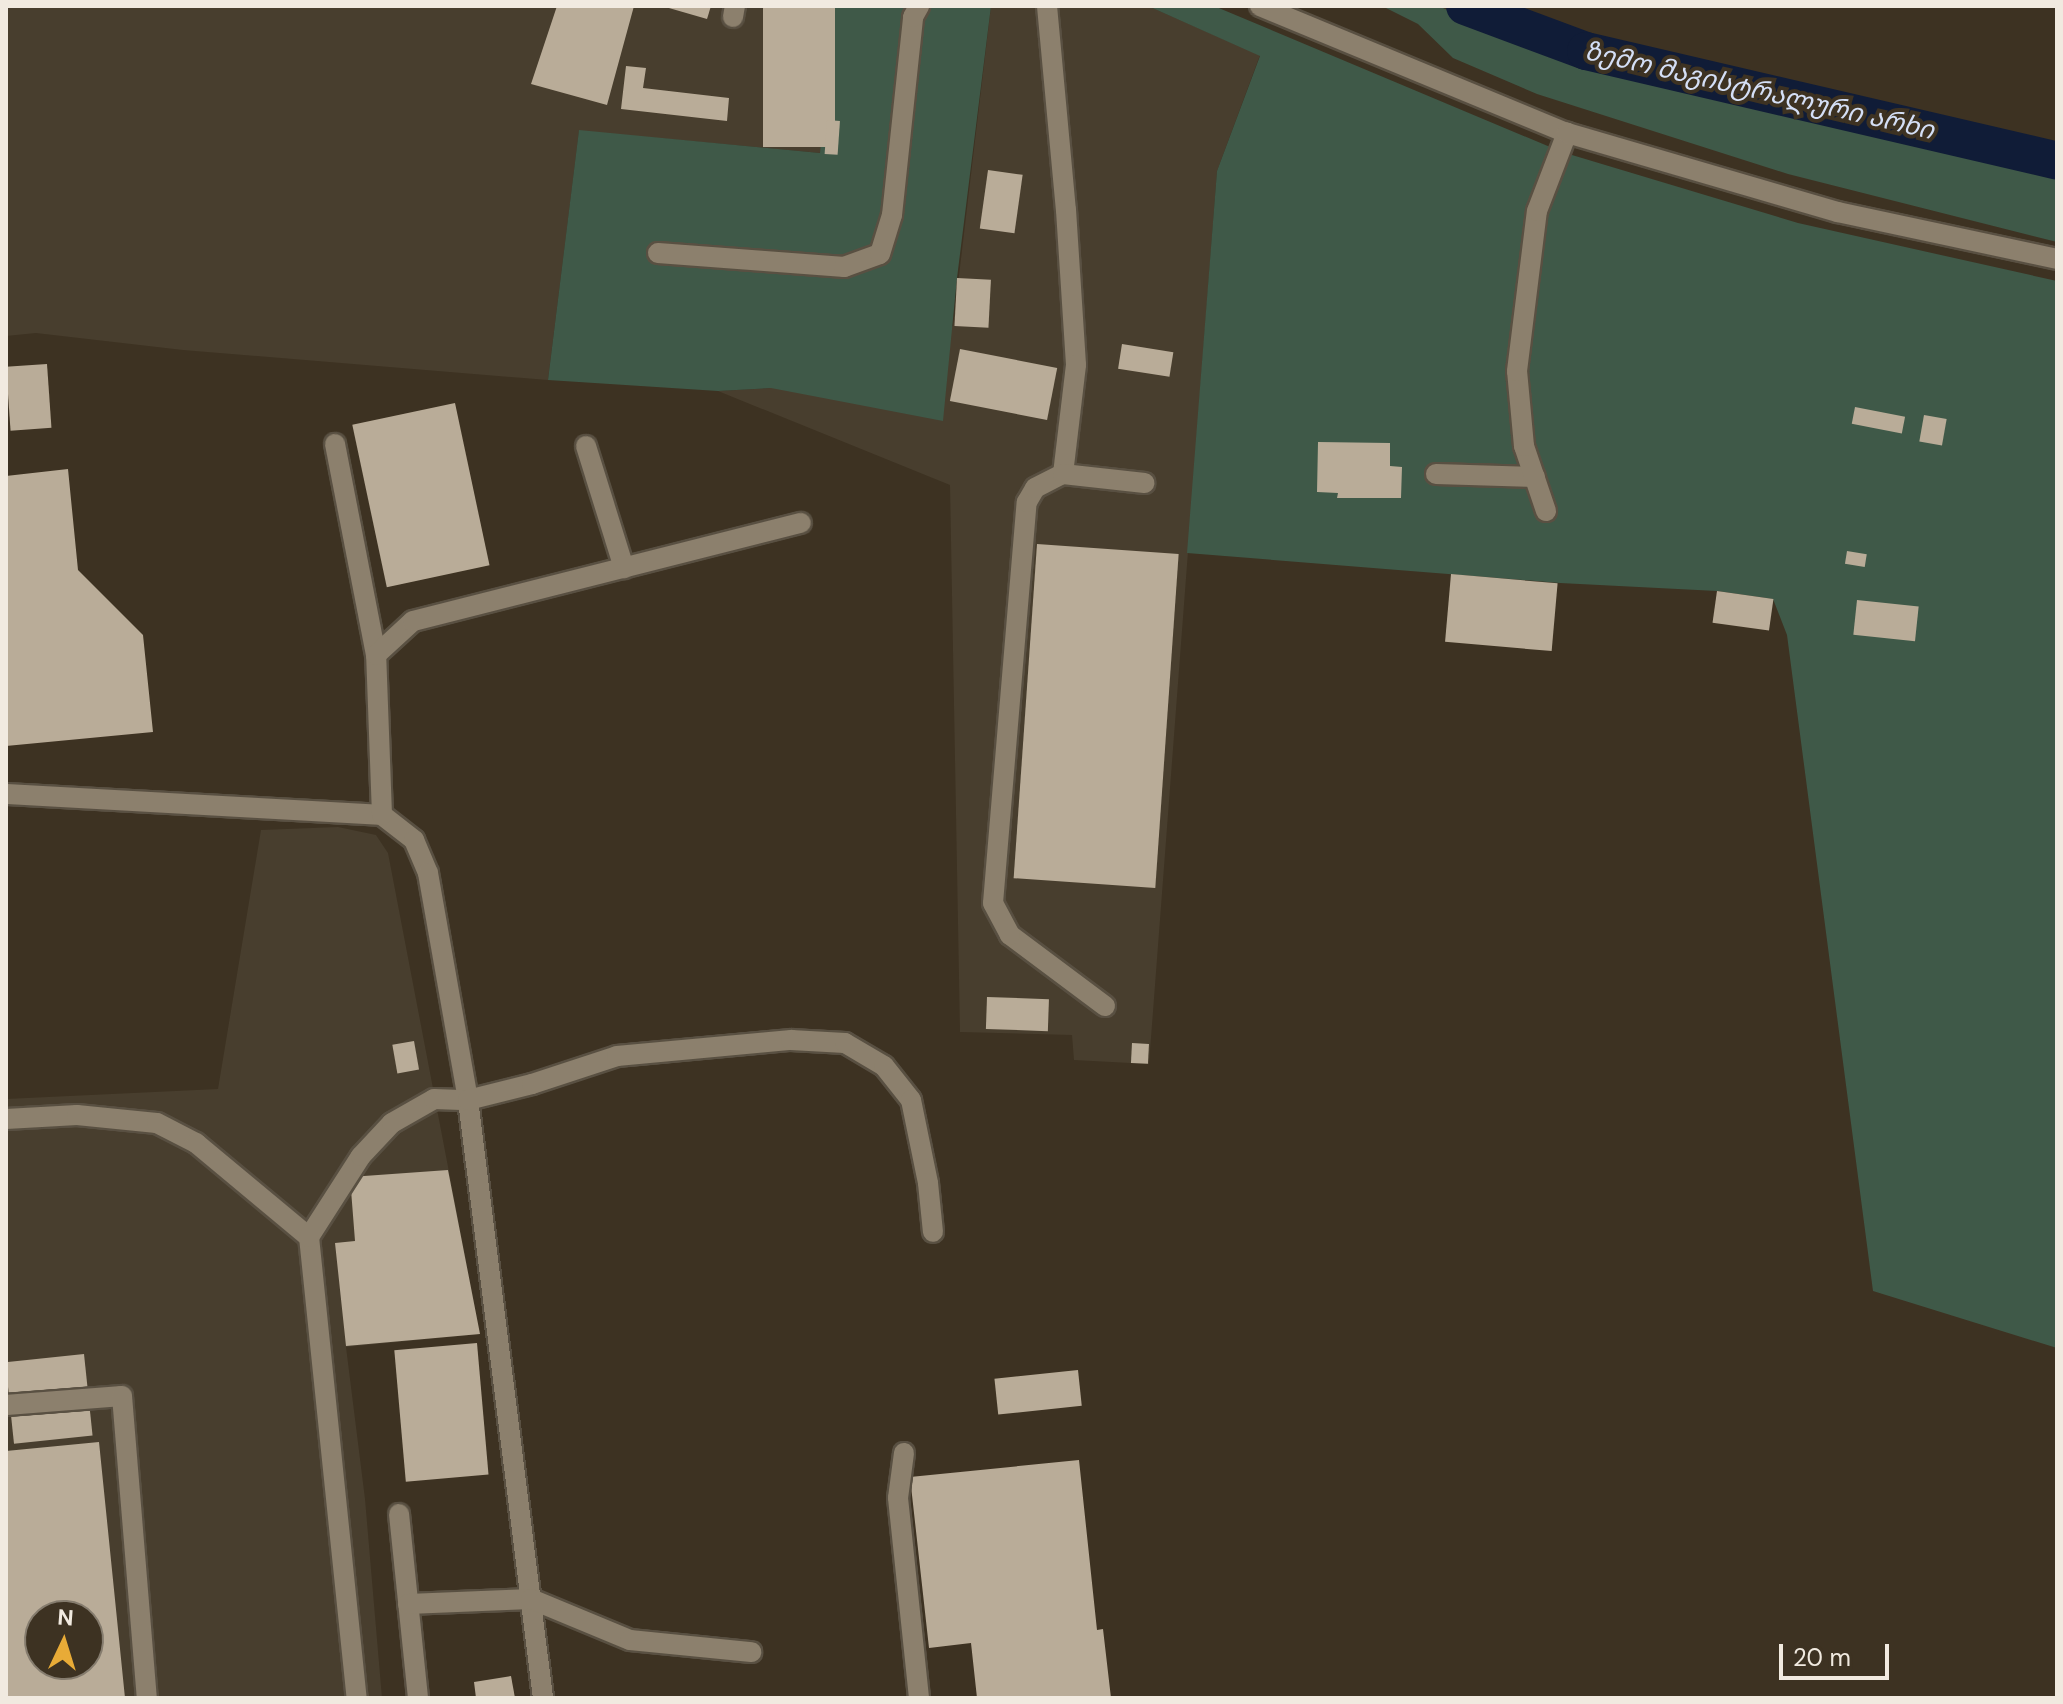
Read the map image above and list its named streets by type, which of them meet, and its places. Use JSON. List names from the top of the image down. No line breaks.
{"water":["ზემო მაგისტრალური არხი"],"scale_bar":"20 m","north":"top"}
